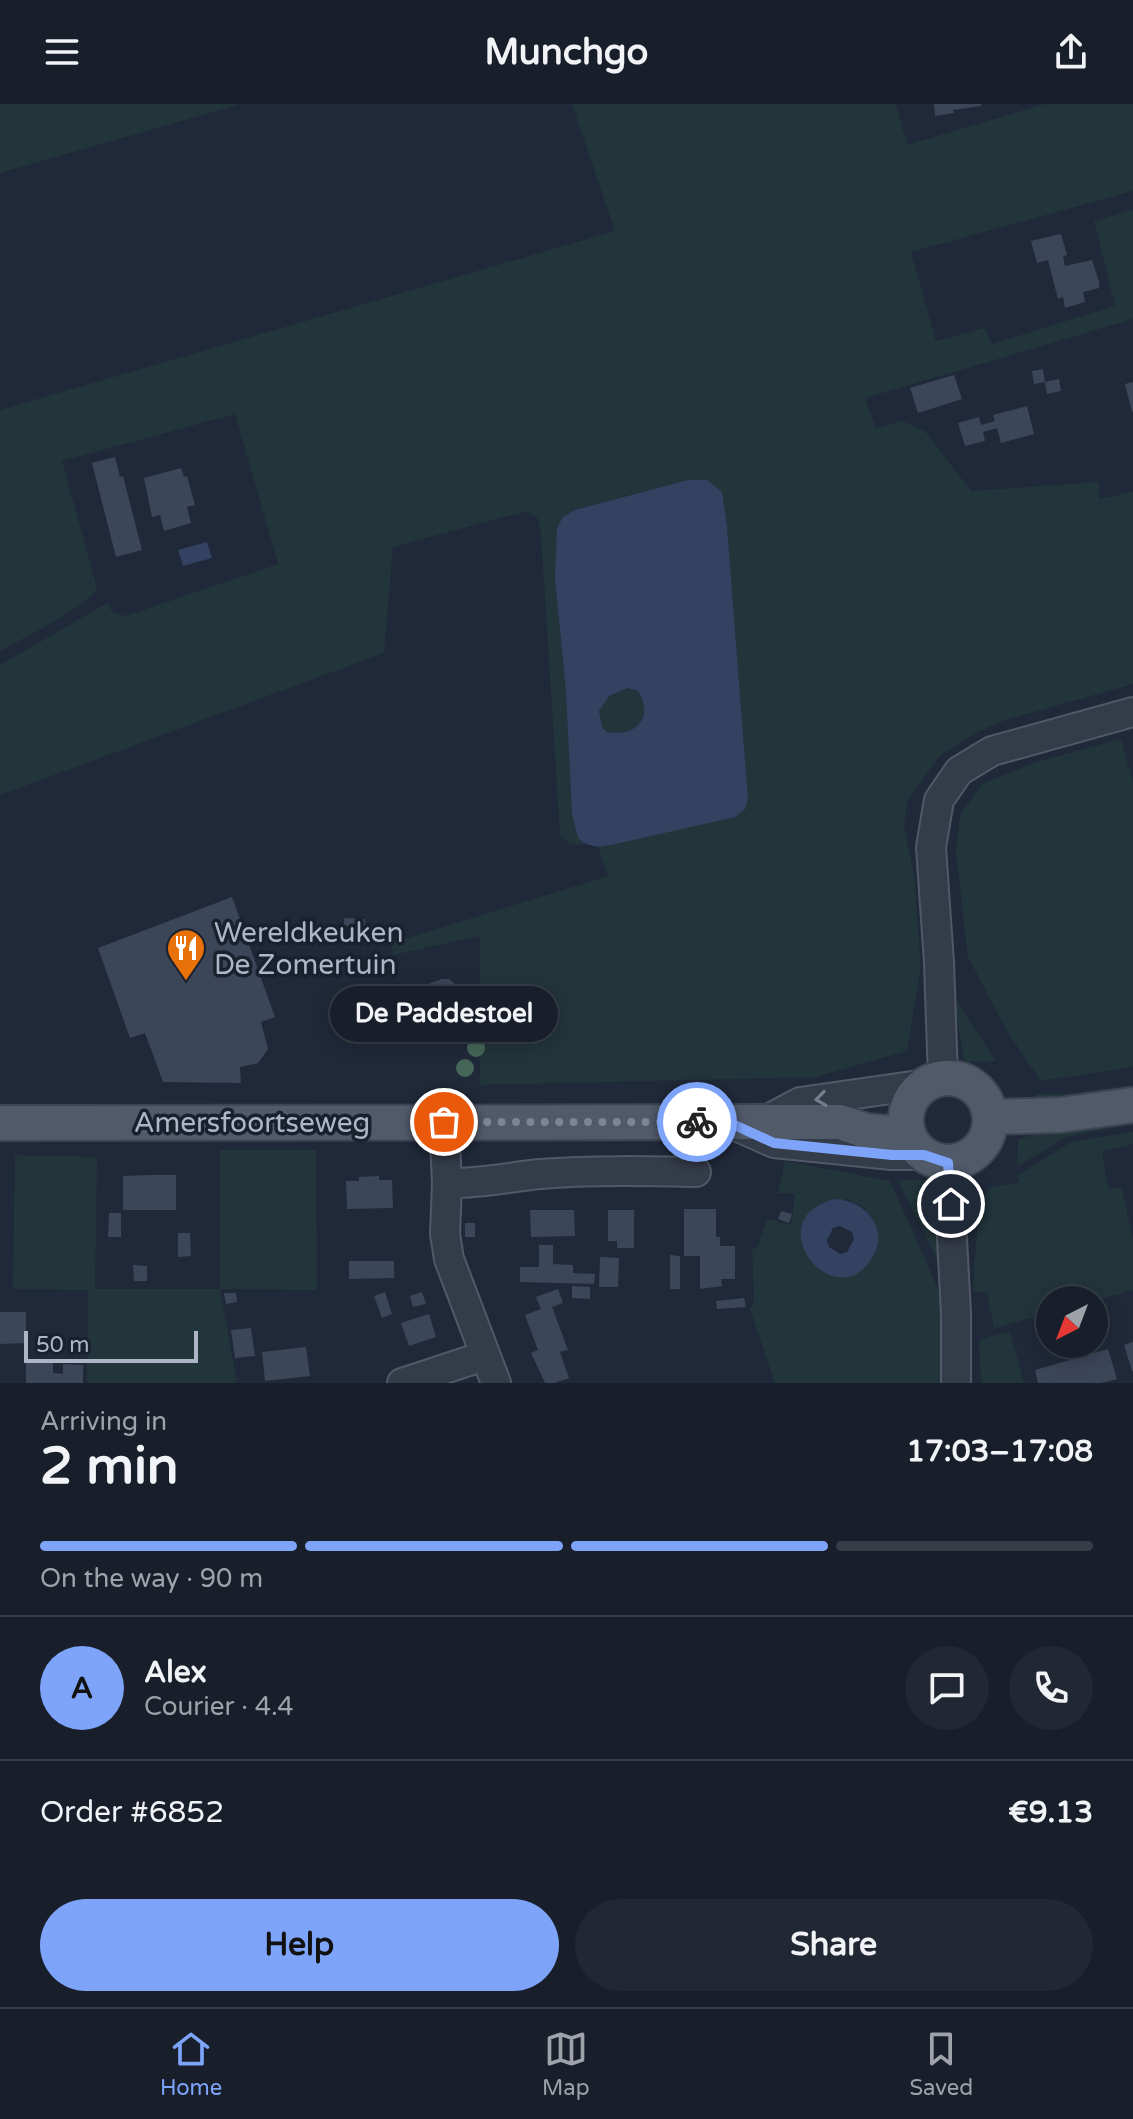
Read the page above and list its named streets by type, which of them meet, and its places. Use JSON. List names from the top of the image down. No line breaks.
{"streets":{"main road":["Amersfoortseweg"]},"places":{"restaurant":["Wereldkeuken De Zomertuin"],"other":["De Paddestoel"]},"scale_bar":"50 m","north":"bottom left","page":{"header":"Munchgo","bubble":"De Paddestoel","scale":"50 m","heading":["2 min","Arriving in","17:03–17:08"],"panel":["Alex","Courier · 4.4","Order #6852","€9.13"],"bar":"On the way · 90 m","round":"A","buttons":["Help","Share"],"tabs":["Home","Map","Saved"]}}
